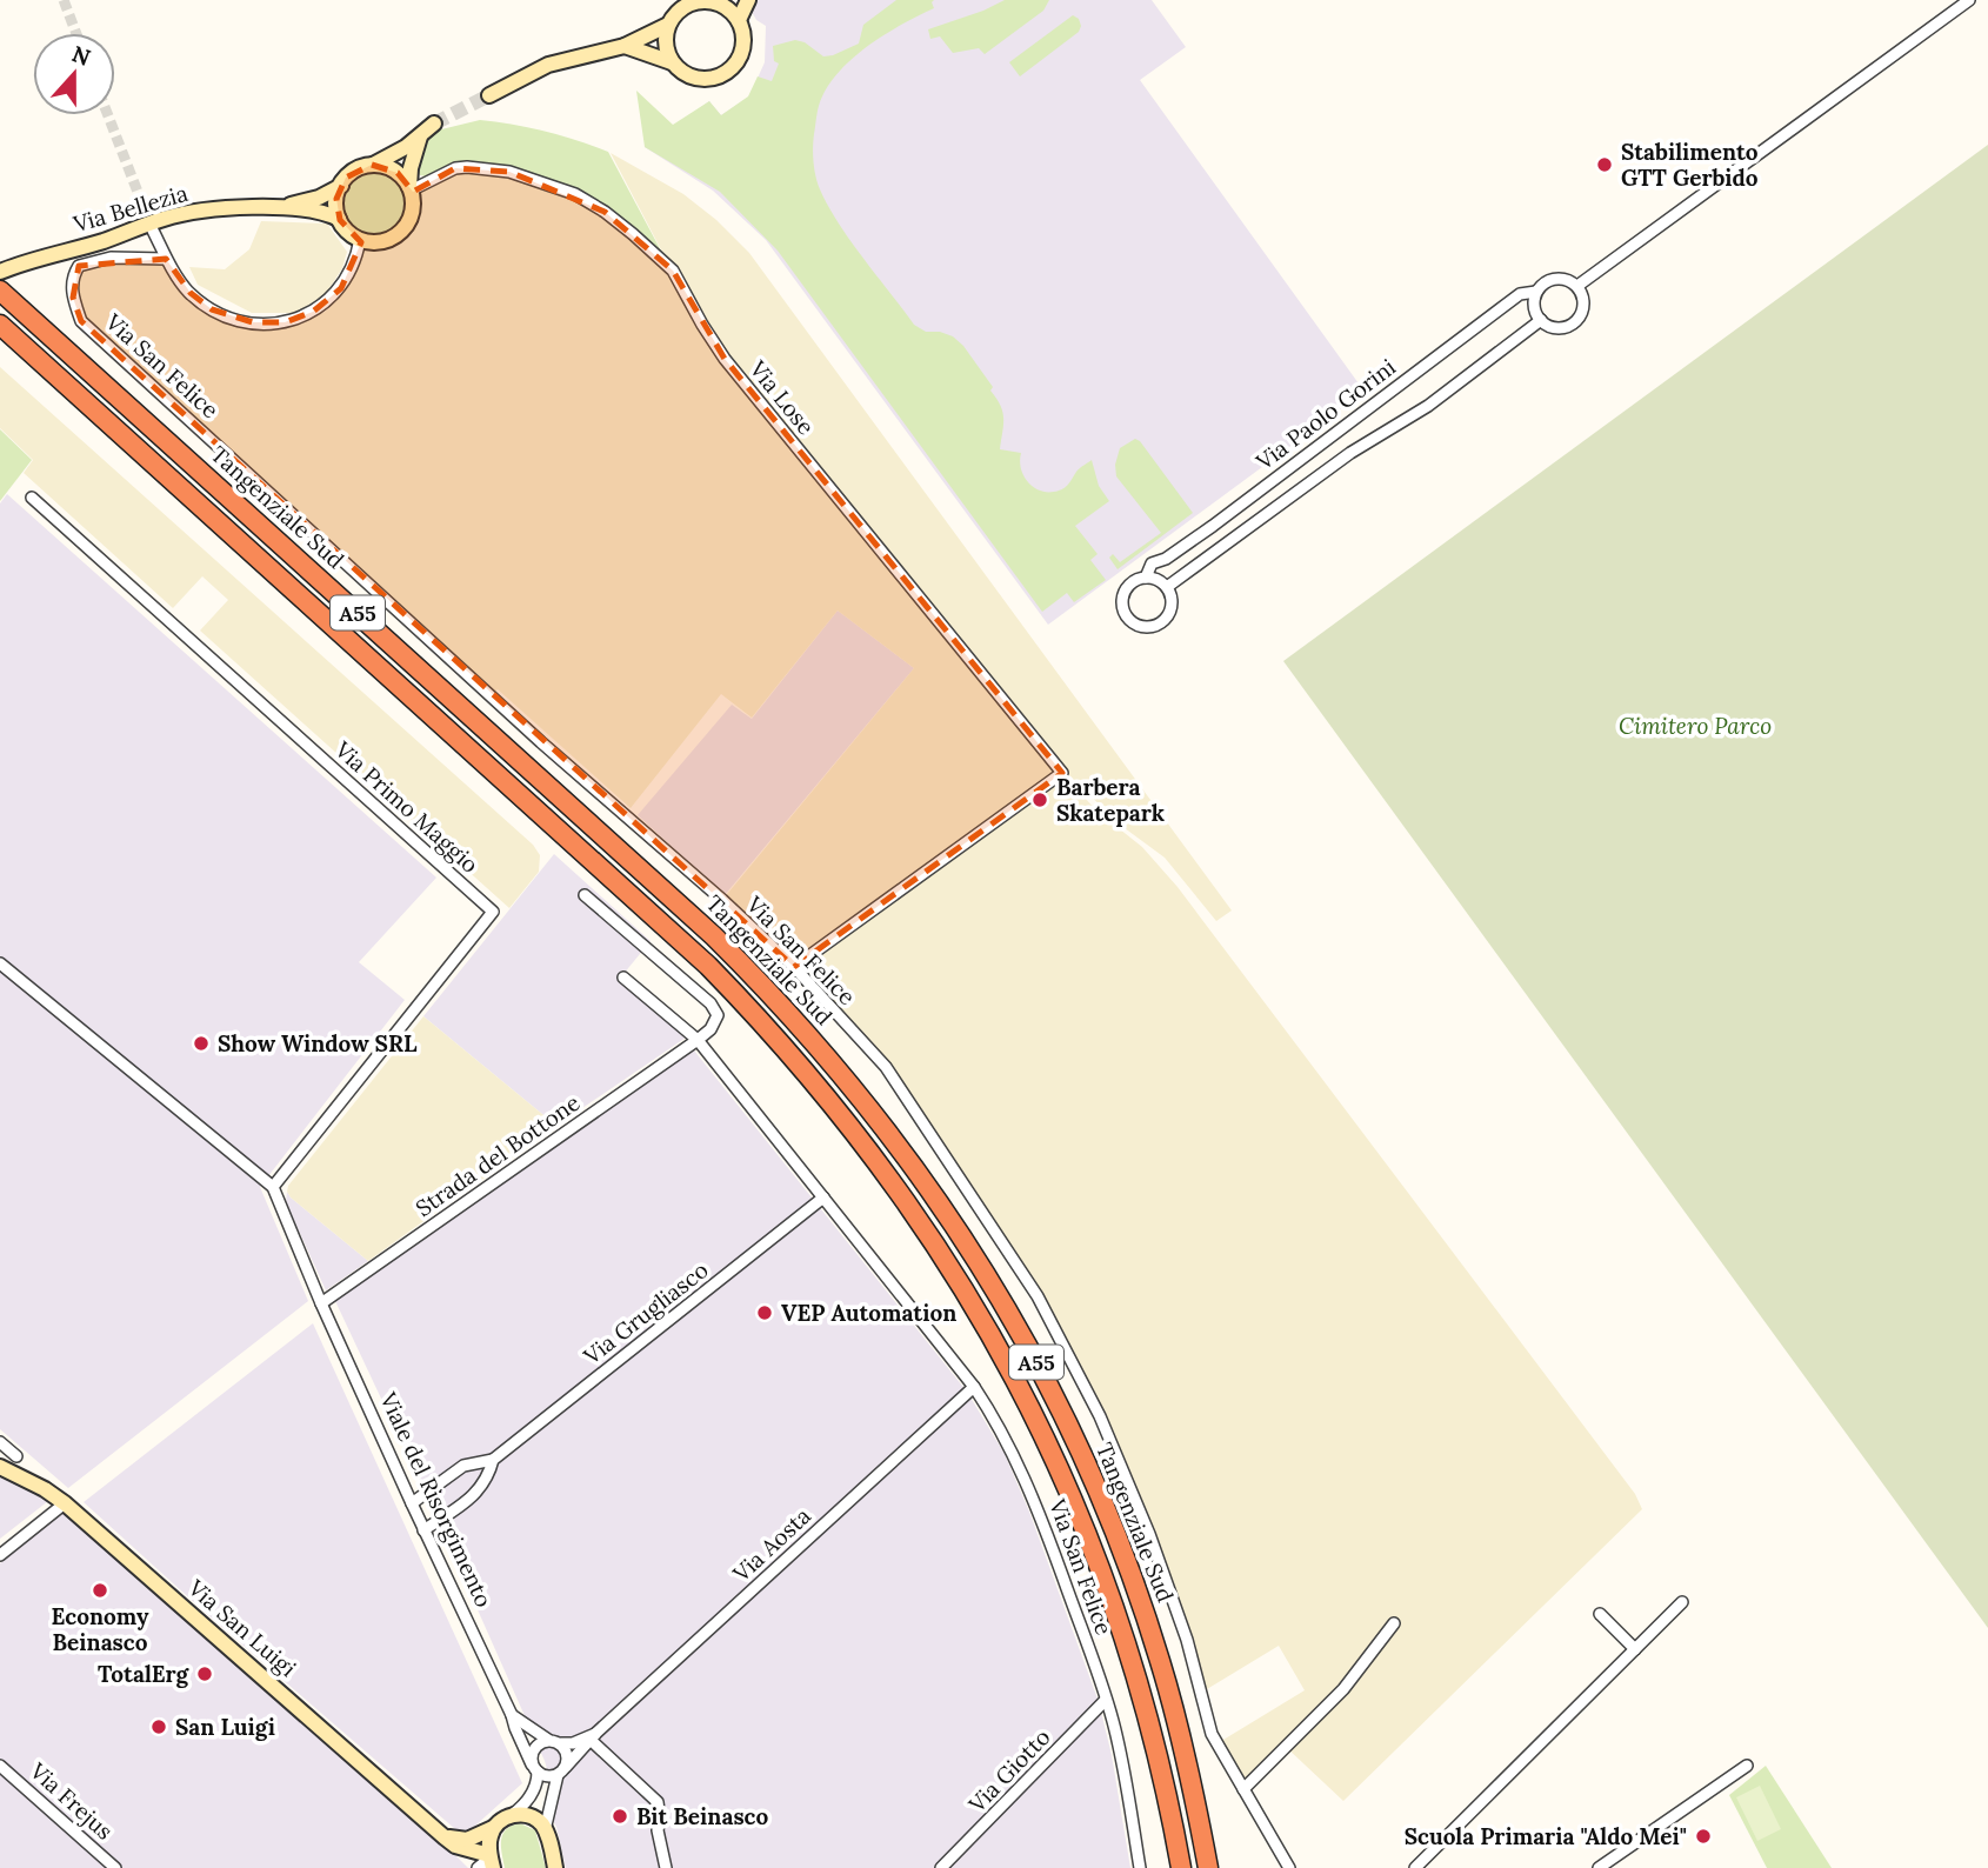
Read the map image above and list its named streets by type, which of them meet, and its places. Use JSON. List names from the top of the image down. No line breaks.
{"streets":{"highway":["Tangenziale Sud","A55"],"street":["Via Bellezia","Via San Felice","Via Lose","Via Paolo Gorini","Via Primo Maggio","Strada del Bottone","Via Grugliasco","Viale del Risorgimento","Via Aosta","Via San Luigi","Via Giotto","Via Frejus"]},"crossings":[["Via Bellezia","Via Lose"],["Via San Felice","Via Lose"],["Via San Felice","Strada del Bottone"],["Via San Felice","Via Grugliasco"],["Via San Felice","Via Aosta"],["Via San Felice","Via Giotto"],["Strada del Bottone","Viale del Risorgimento"],["Via Grugliasco","Viale del Risorgimento"],["Viale del Risorgimento","Via Aosta"]],"parks":["Cimitero Parco"],"places":["Stabilimento GTT Gerbido","Barbera Skatepark","Show Window SRL","VEP Automation","Economy Beinasco","TotalErg","San Luigi","Bit Beinasco","Scuola Primaria \"Aldo Mei\""],"north":"top"}
